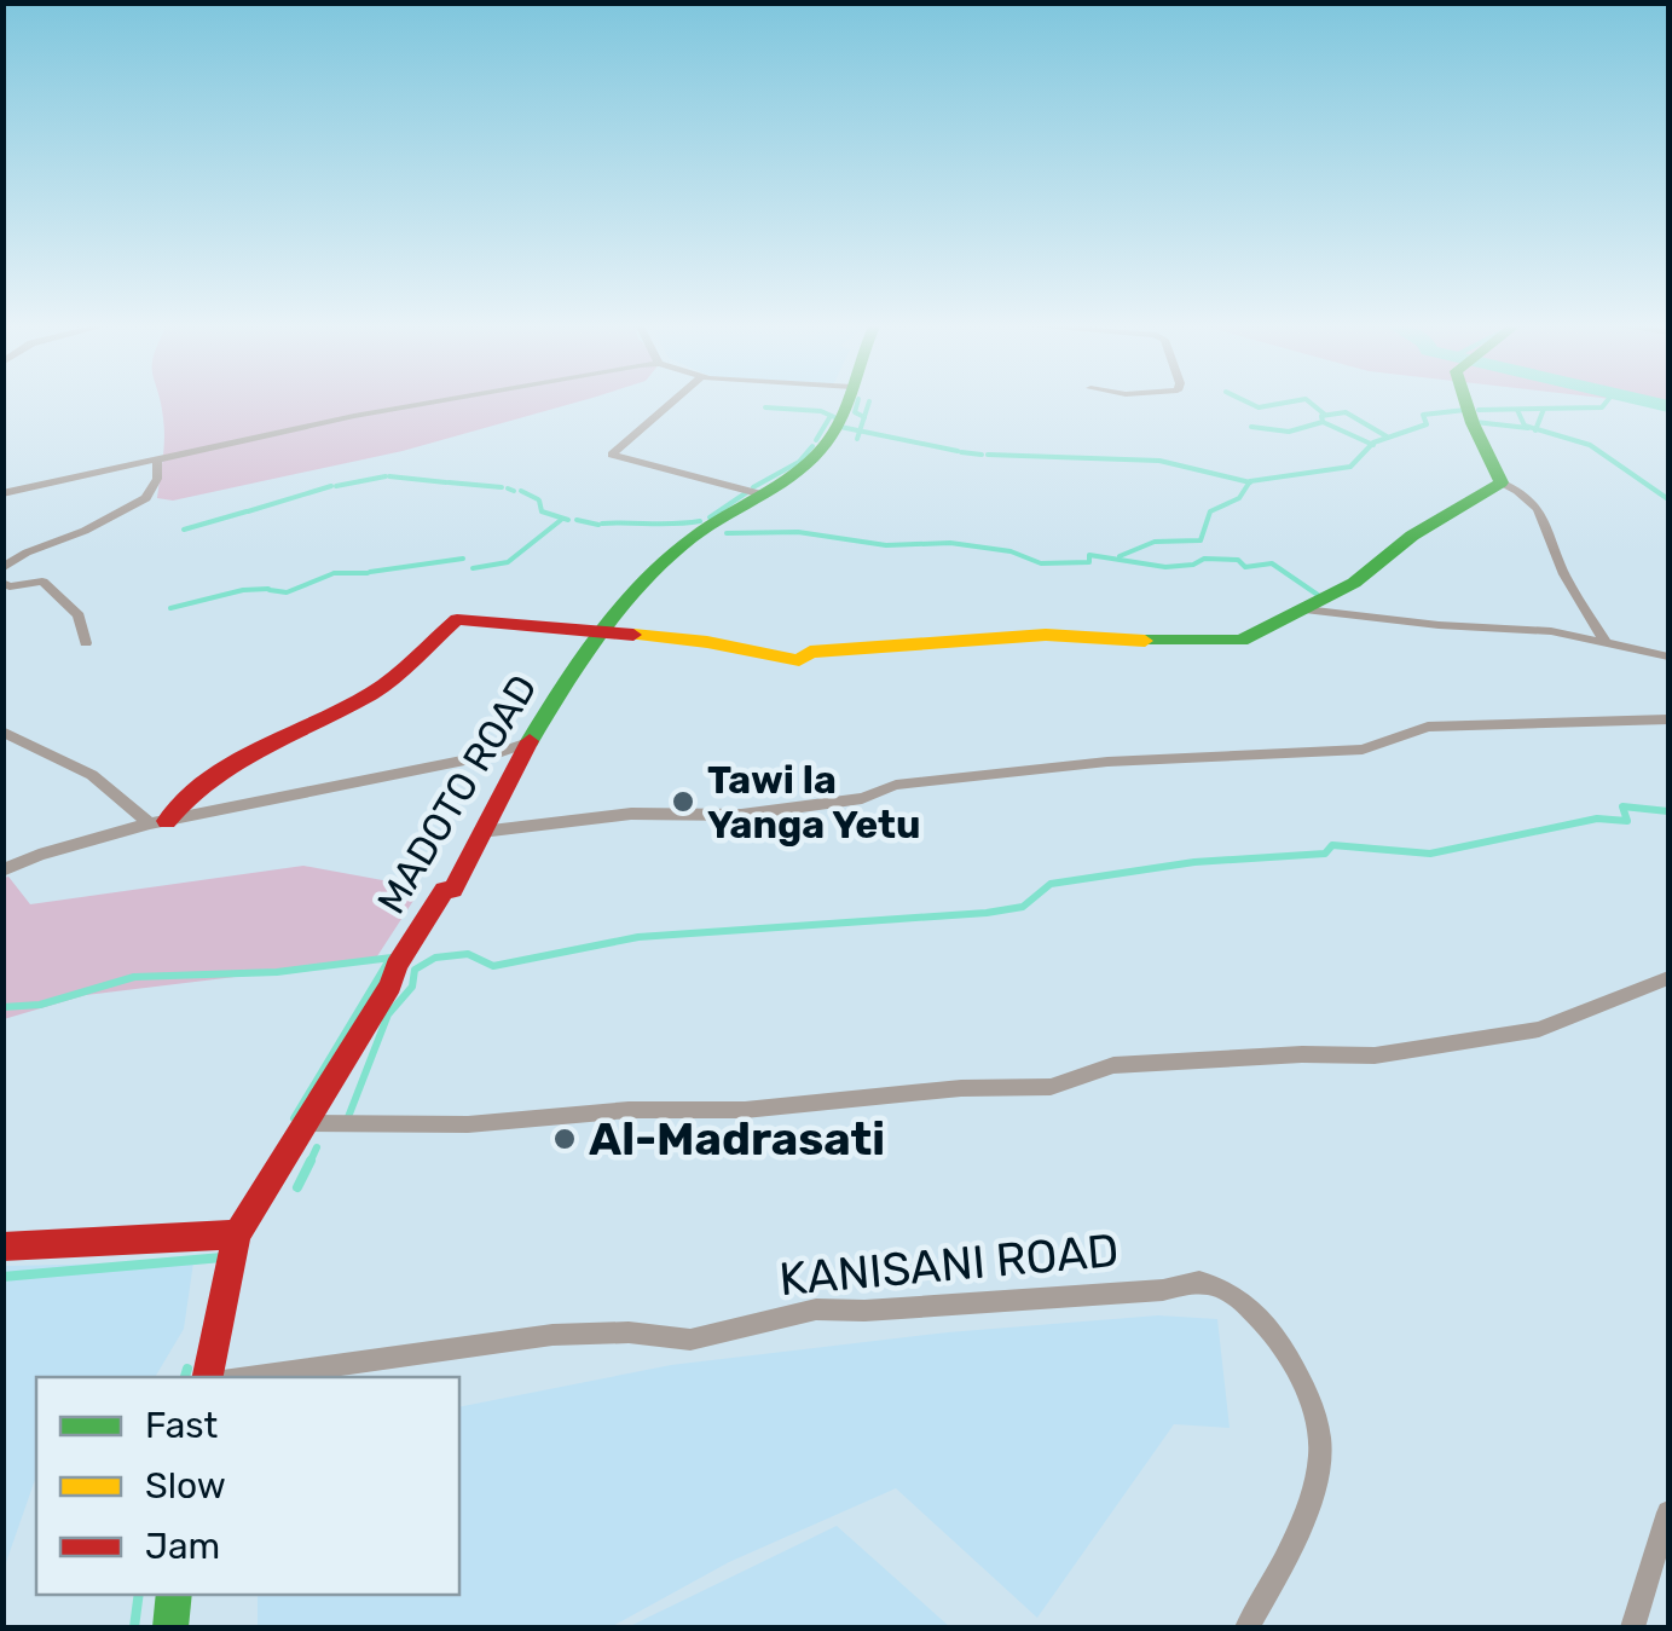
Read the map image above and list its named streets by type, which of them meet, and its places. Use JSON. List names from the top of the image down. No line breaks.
{"streets":{"street":["MADOTO ROAD","KANISANI ROAD"]},"places":["Tawi la Yanga Yetu","Al-Madrasati"],"legend":["Fast","Slow","Jam"]}
